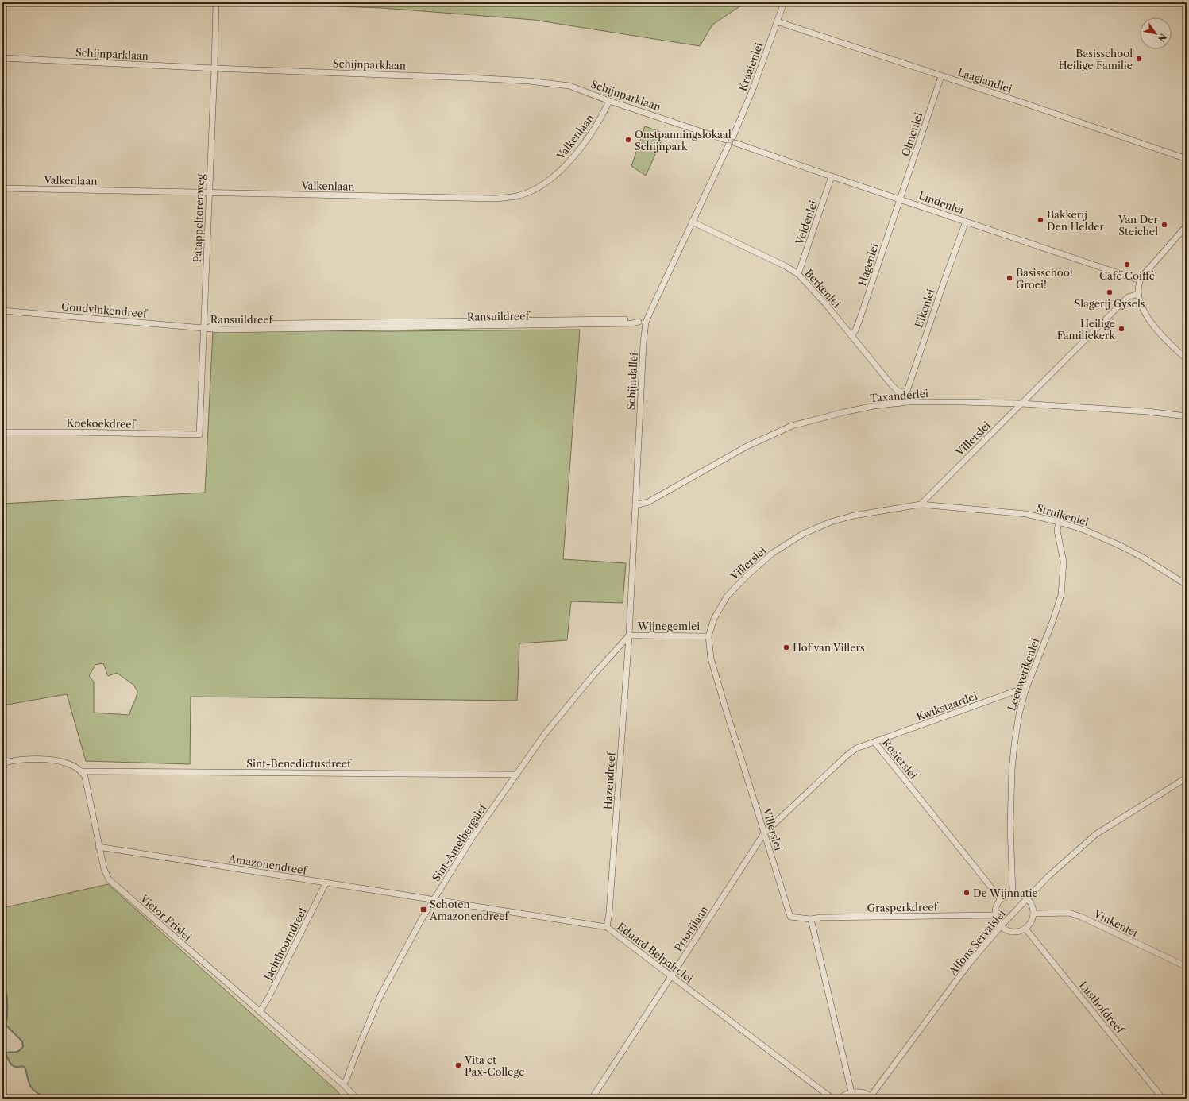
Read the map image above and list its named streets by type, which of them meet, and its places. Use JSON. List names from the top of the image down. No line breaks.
{"streets":{"street":["Schijnparklaan","Kraaienlei","Laaglandlei","Olmenlei","Valkenlaan","Lindenlei","Patappeltorenweg","Veldenlei","Hagenlei","Berkenlei","Eikenlei","Goudvinkendreef","Ransuildreef","Schijndallei","Taxanderlei","Koekoekdreef","Villerslei","Struikenlei","Wijnegemlei","Leeuwerikenlei","Kwikstaartlei","Rosierslei","Sint-Benedictusdreef","Hazendreef","Sint-Amelbergalei","Amazonendreef","Grasperkdreef","Victor Frislei","Vinkenlei","Priorijlaan","Alfons Servaislei","Jachthoorndreef","Eduard Belpairelei","Lusthofdreef"]},"crossings":[["Schijnparklaan","Kraaienlei"],["Schijnparklaan","Valkenlaan"],["Schijnparklaan","Lindenlei"],["Schijnparklaan","Patappeltorenweg"],["Schijnparklaan","Schijndallei"],["Kraaienlei","Laaglandlei"],["Kraaienlei","Lindenlei"],["Kraaienlei","Schijndallei"],["Laaglandlei","Olmenlei"],["Olmenlei","Lindenlei"],["Olmenlei","Hagenlei"],["Valkenlaan","Patappeltorenweg"],["Lindenlei","Veldenlei"],["Lindenlei","Hagenlei"],["Lindenlei","Eikenlei"],["Lindenlei","Schijndallei"],["Patappeltorenweg","Goudvinkendreef"],["Patappeltorenweg","Ransuildreef"],["Patappeltorenweg","Koekoekdreef"],["Veldenlei","Berkenlei"],["Hagenlei","Berkenlei"],["Berkenlei","Schijndallei"],["Eikenlei","Taxanderlei"],["Goudvinkendreef","Ransuildreef"],["Ransuildreef","Schijndallei"],["Schijndallei","Taxanderlei"],["Schijndallei","Wijnegemlei"],["Schijndallei","Hazendreef"],["Schijndallei","Sint-Amelbergalei"],["Taxanderlei","Villerslei"],["Villerslei","Struikenlei"],["Villerslei","Wijnegemlei"],["Villerslei","Rosierslei"],["Villerslei","Grasperkdreef"],["Villerslei","Priorijlaan"],["Struikenlei","Leeuwerikenlei"],["Wijnegemlei","Hazendreef"],["Wijnegemlei","Sint-Amelbergalei"],["Leeuwerikenlei","Kwikstaartlei"],["Kwikstaartlei","Rosierslei"],["Rosierslei","Priorijlaan"],["Sint-Benedictusdreef","Sint-Amelbergalei"],["Sint-Benedictusdreef","Victor Frislei"],["Hazendreef","Sint-Amelbergalei"],["Hazendreef","Eduard Belpairelei"],["Sint-Amelbergalei","Amazonendreef"],["Sint-Amelbergalei","Victor Frislei"],["Sint-Amelbergalei","Eduard Belpairelei"],["Amazonendreef","Victor Frislei"],["Amazonendreef","Jachthoorndreef"],["Amazonendreef","Eduard Belpairelei"],["Victor Frislei","Jachthoorndreef"],["Priorijlaan","Eduard Belpairelei"]],"places":{"other":["Basisschool Heilige Familie","Onstpanningslokaal Schijnpark","Bakkerij Den Helder","Van Der Steichel","Café Coiffé","Basisschool Groei!","Slagerij Gysels","Heilige Familiekerk","Hof van Villers","De Wijnnatie","Vita et Pax-College"],"transit":["Schoten Amazonendreef"]},"north":"bottom right"}
